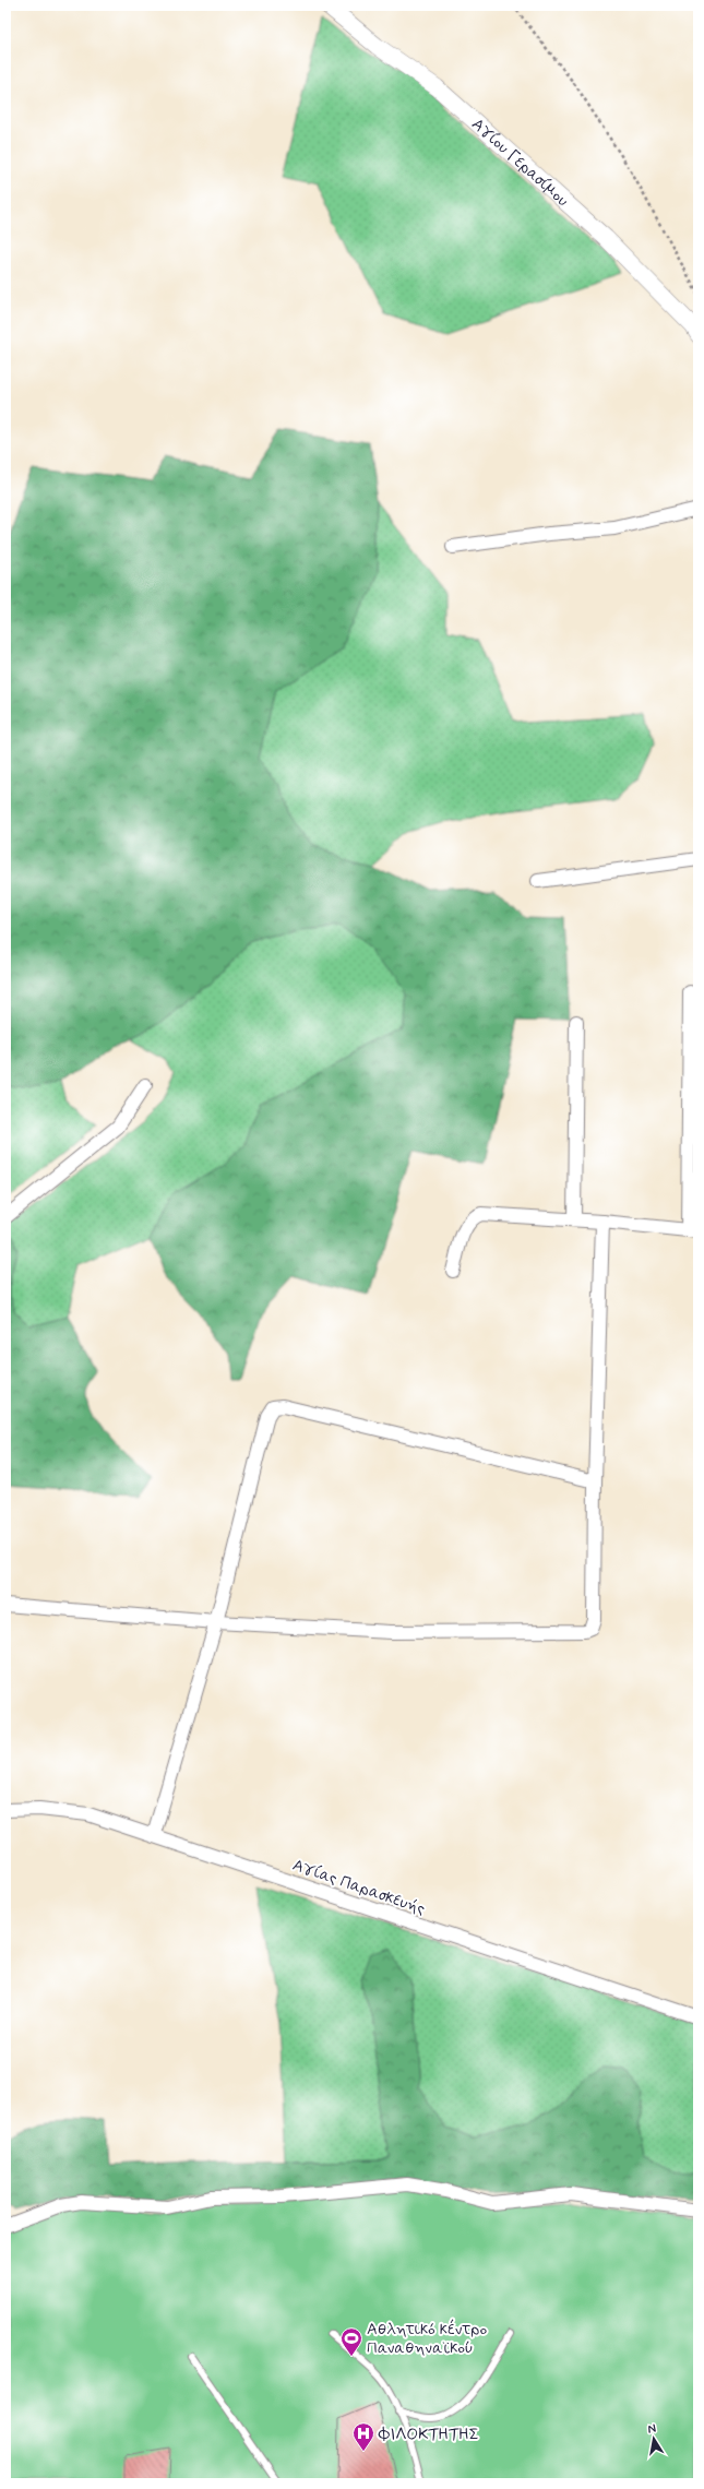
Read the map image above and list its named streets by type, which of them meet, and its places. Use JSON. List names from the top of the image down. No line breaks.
{"streets":{"street":["Αγίου Γερασίμου","Αγίας Παρασκευής"]},"places":{"sports":["Αθλητικό κέντρο Παναθηναϊκού"],"hospital":["ΦΙΛΟΚΤΗΤΗΣ"]},"north":"top"}
